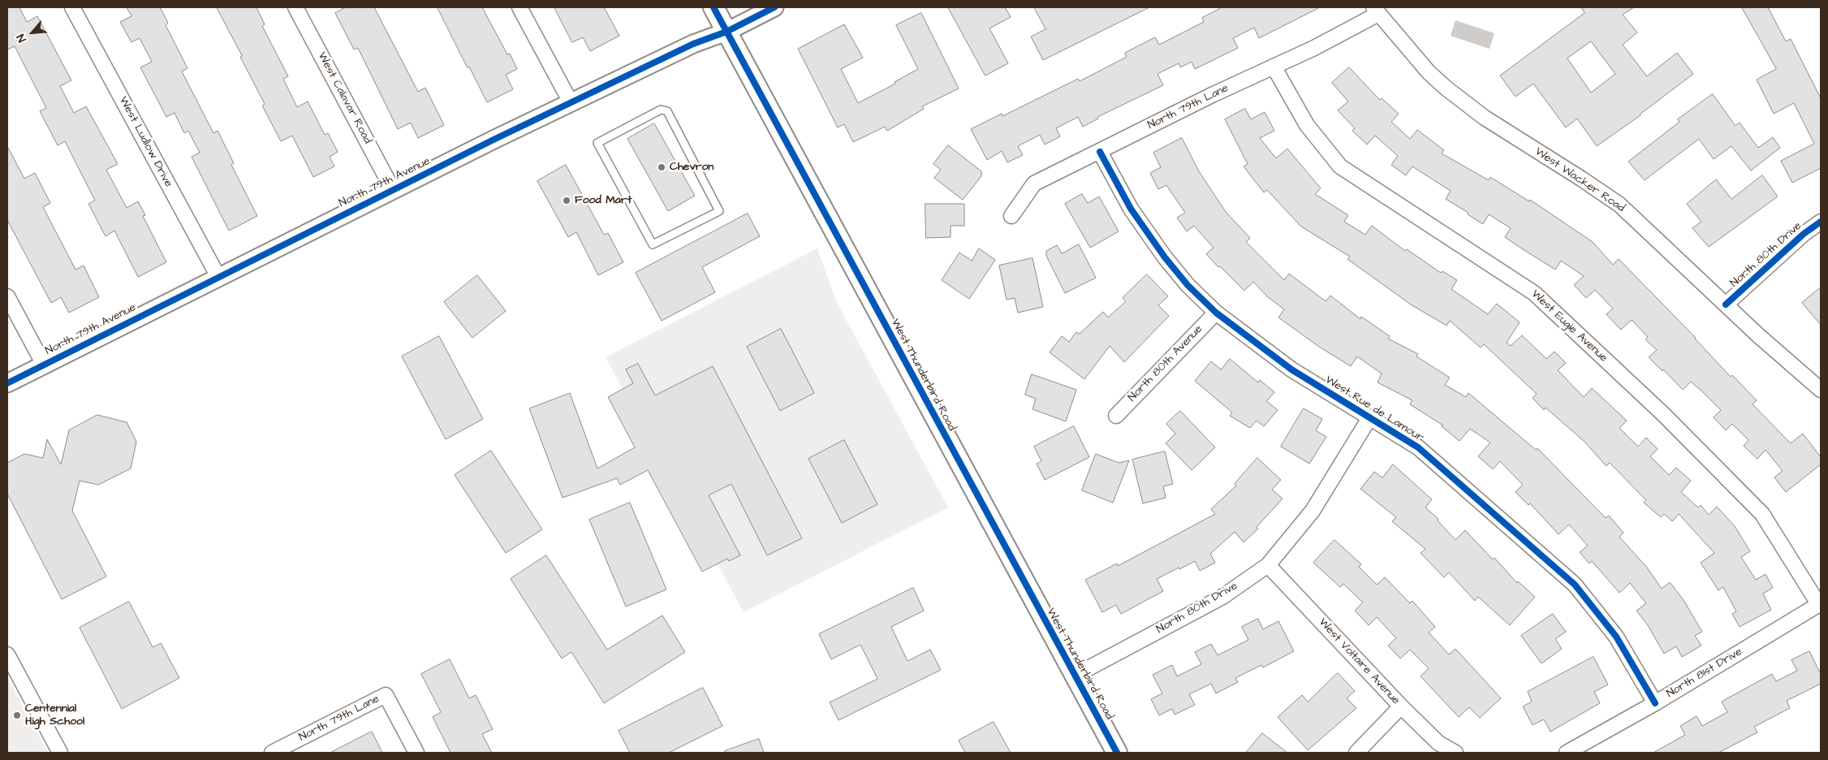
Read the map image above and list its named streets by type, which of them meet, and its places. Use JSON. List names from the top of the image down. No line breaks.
{"streets":{"main road":["West Thunderbird Road"],"street":["West Calavar Road","North 79th Lane","West Ludlow Drive","West Wacker Road","North 79th Avenue","North 80th Drive","West Eugie Avenue","North 80th Avenue","West Rue de Lamour","West Voltaire Avenue","North 81st Drive"]},"crossings":[["West Calavar Road","North 79th Avenue"],["North 79th Lane","West Wacker Road"],["North 79th Lane","West Eugie Avenue"],["North 79th Lane","West Rue de Lamour"],["West Ludlow Drive","North 79th Avenue"],["West Wacker Road","North 80th Drive"],["North 79th Avenue","West Thunderbird Road"],["North 80th Drive","West Thunderbird Road"],["North 80th Drive","West Rue de Lamour"],["North 80th Drive","West Voltaire Avenue"],["West Eugie Avenue","North 81st Drive"],["North 80th Avenue","West Rue de Lamour"],["West Rue de Lamour","North 81st Drive"]],"places":["Chevron","Food Mart","Centennial High School"],"north":"bottom left"}
